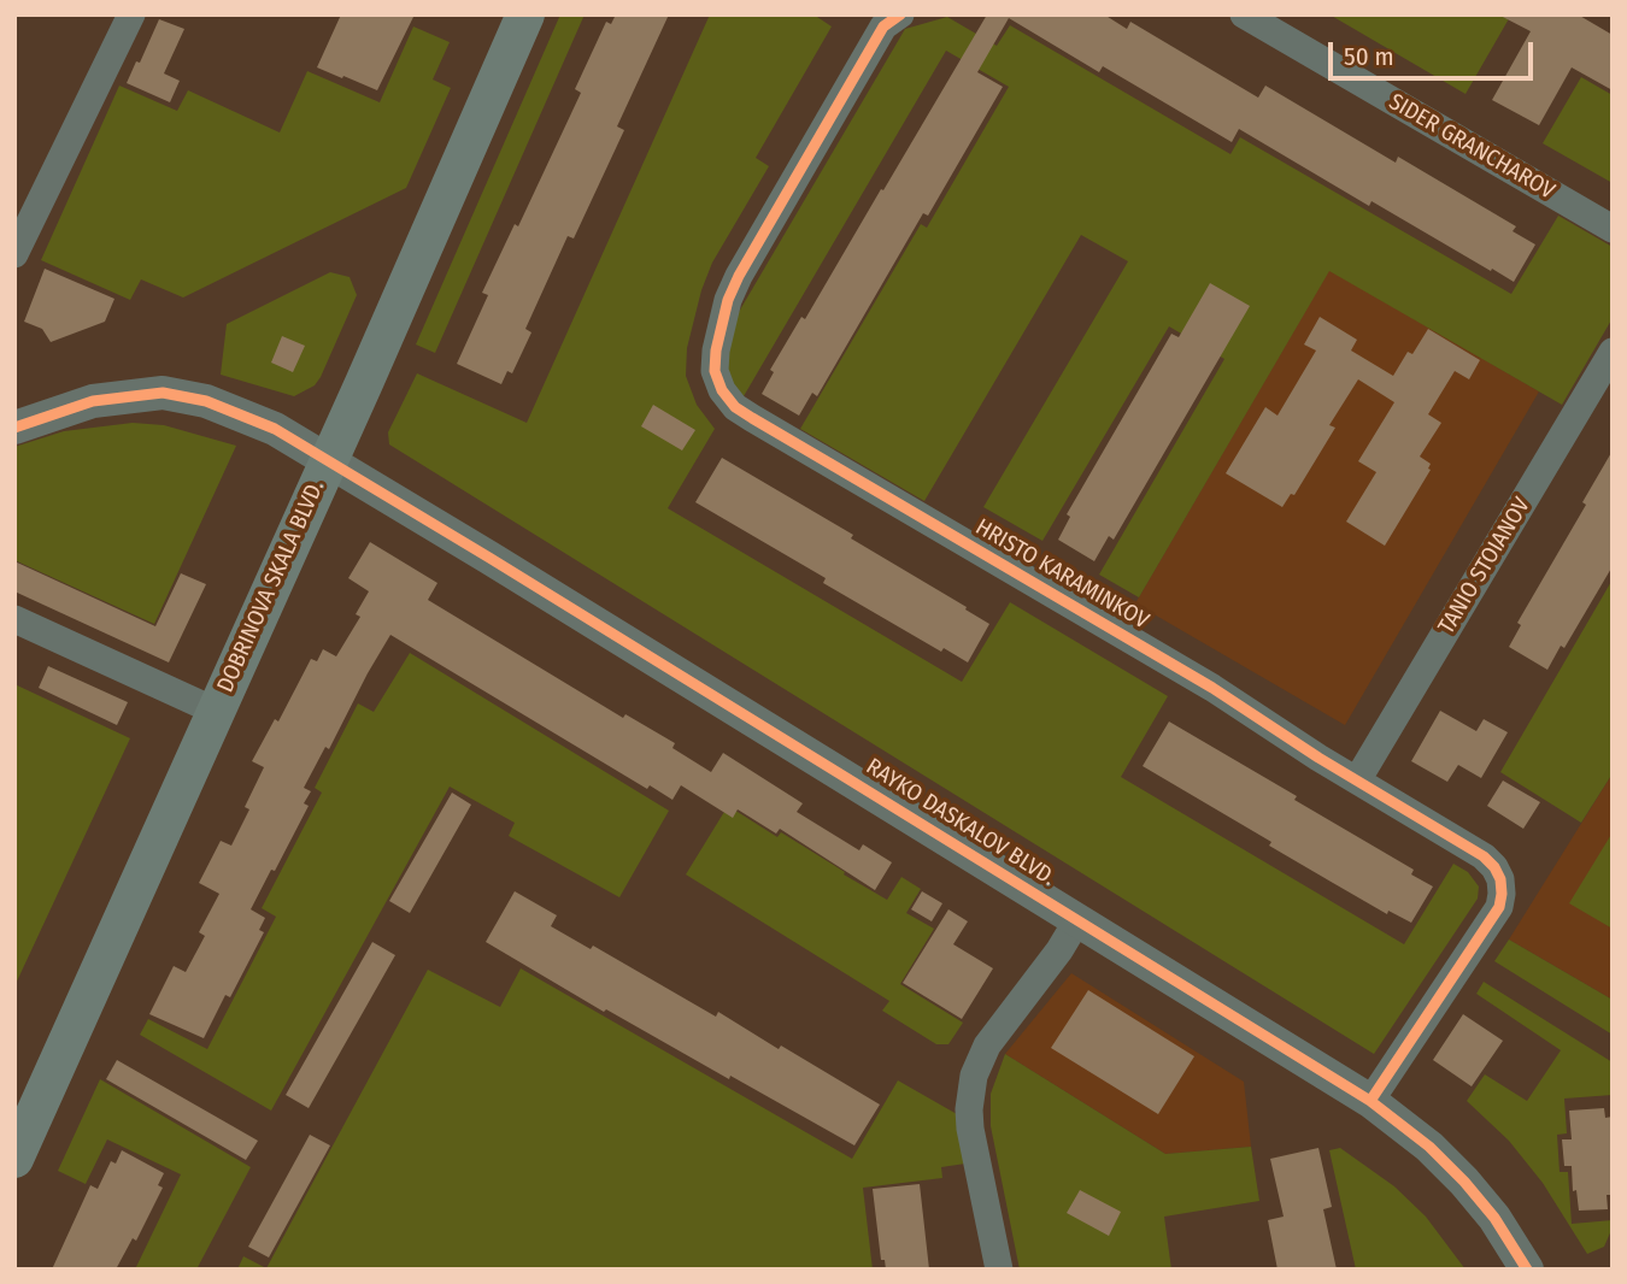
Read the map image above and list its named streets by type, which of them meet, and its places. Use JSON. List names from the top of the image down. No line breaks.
{"streets":{"main road":["DOBRINOVA SKALA BLVD."],"street":["SIDER GRANCHAROV","TANIO STOIANOV","HRISTO KARAMINKOV","RAYKO DASKALOV BLVD."]},"crossings":[["TANIO STOIANOV","HRISTO KARAMINKOV"],["HRISTO KARAMINKOV","RAYKO DASKALOV BLVD."],["DOBRINOVA SKALA BLVD.","RAYKO DASKALOV BLVD."]],"scale_bar":"50 m"}
